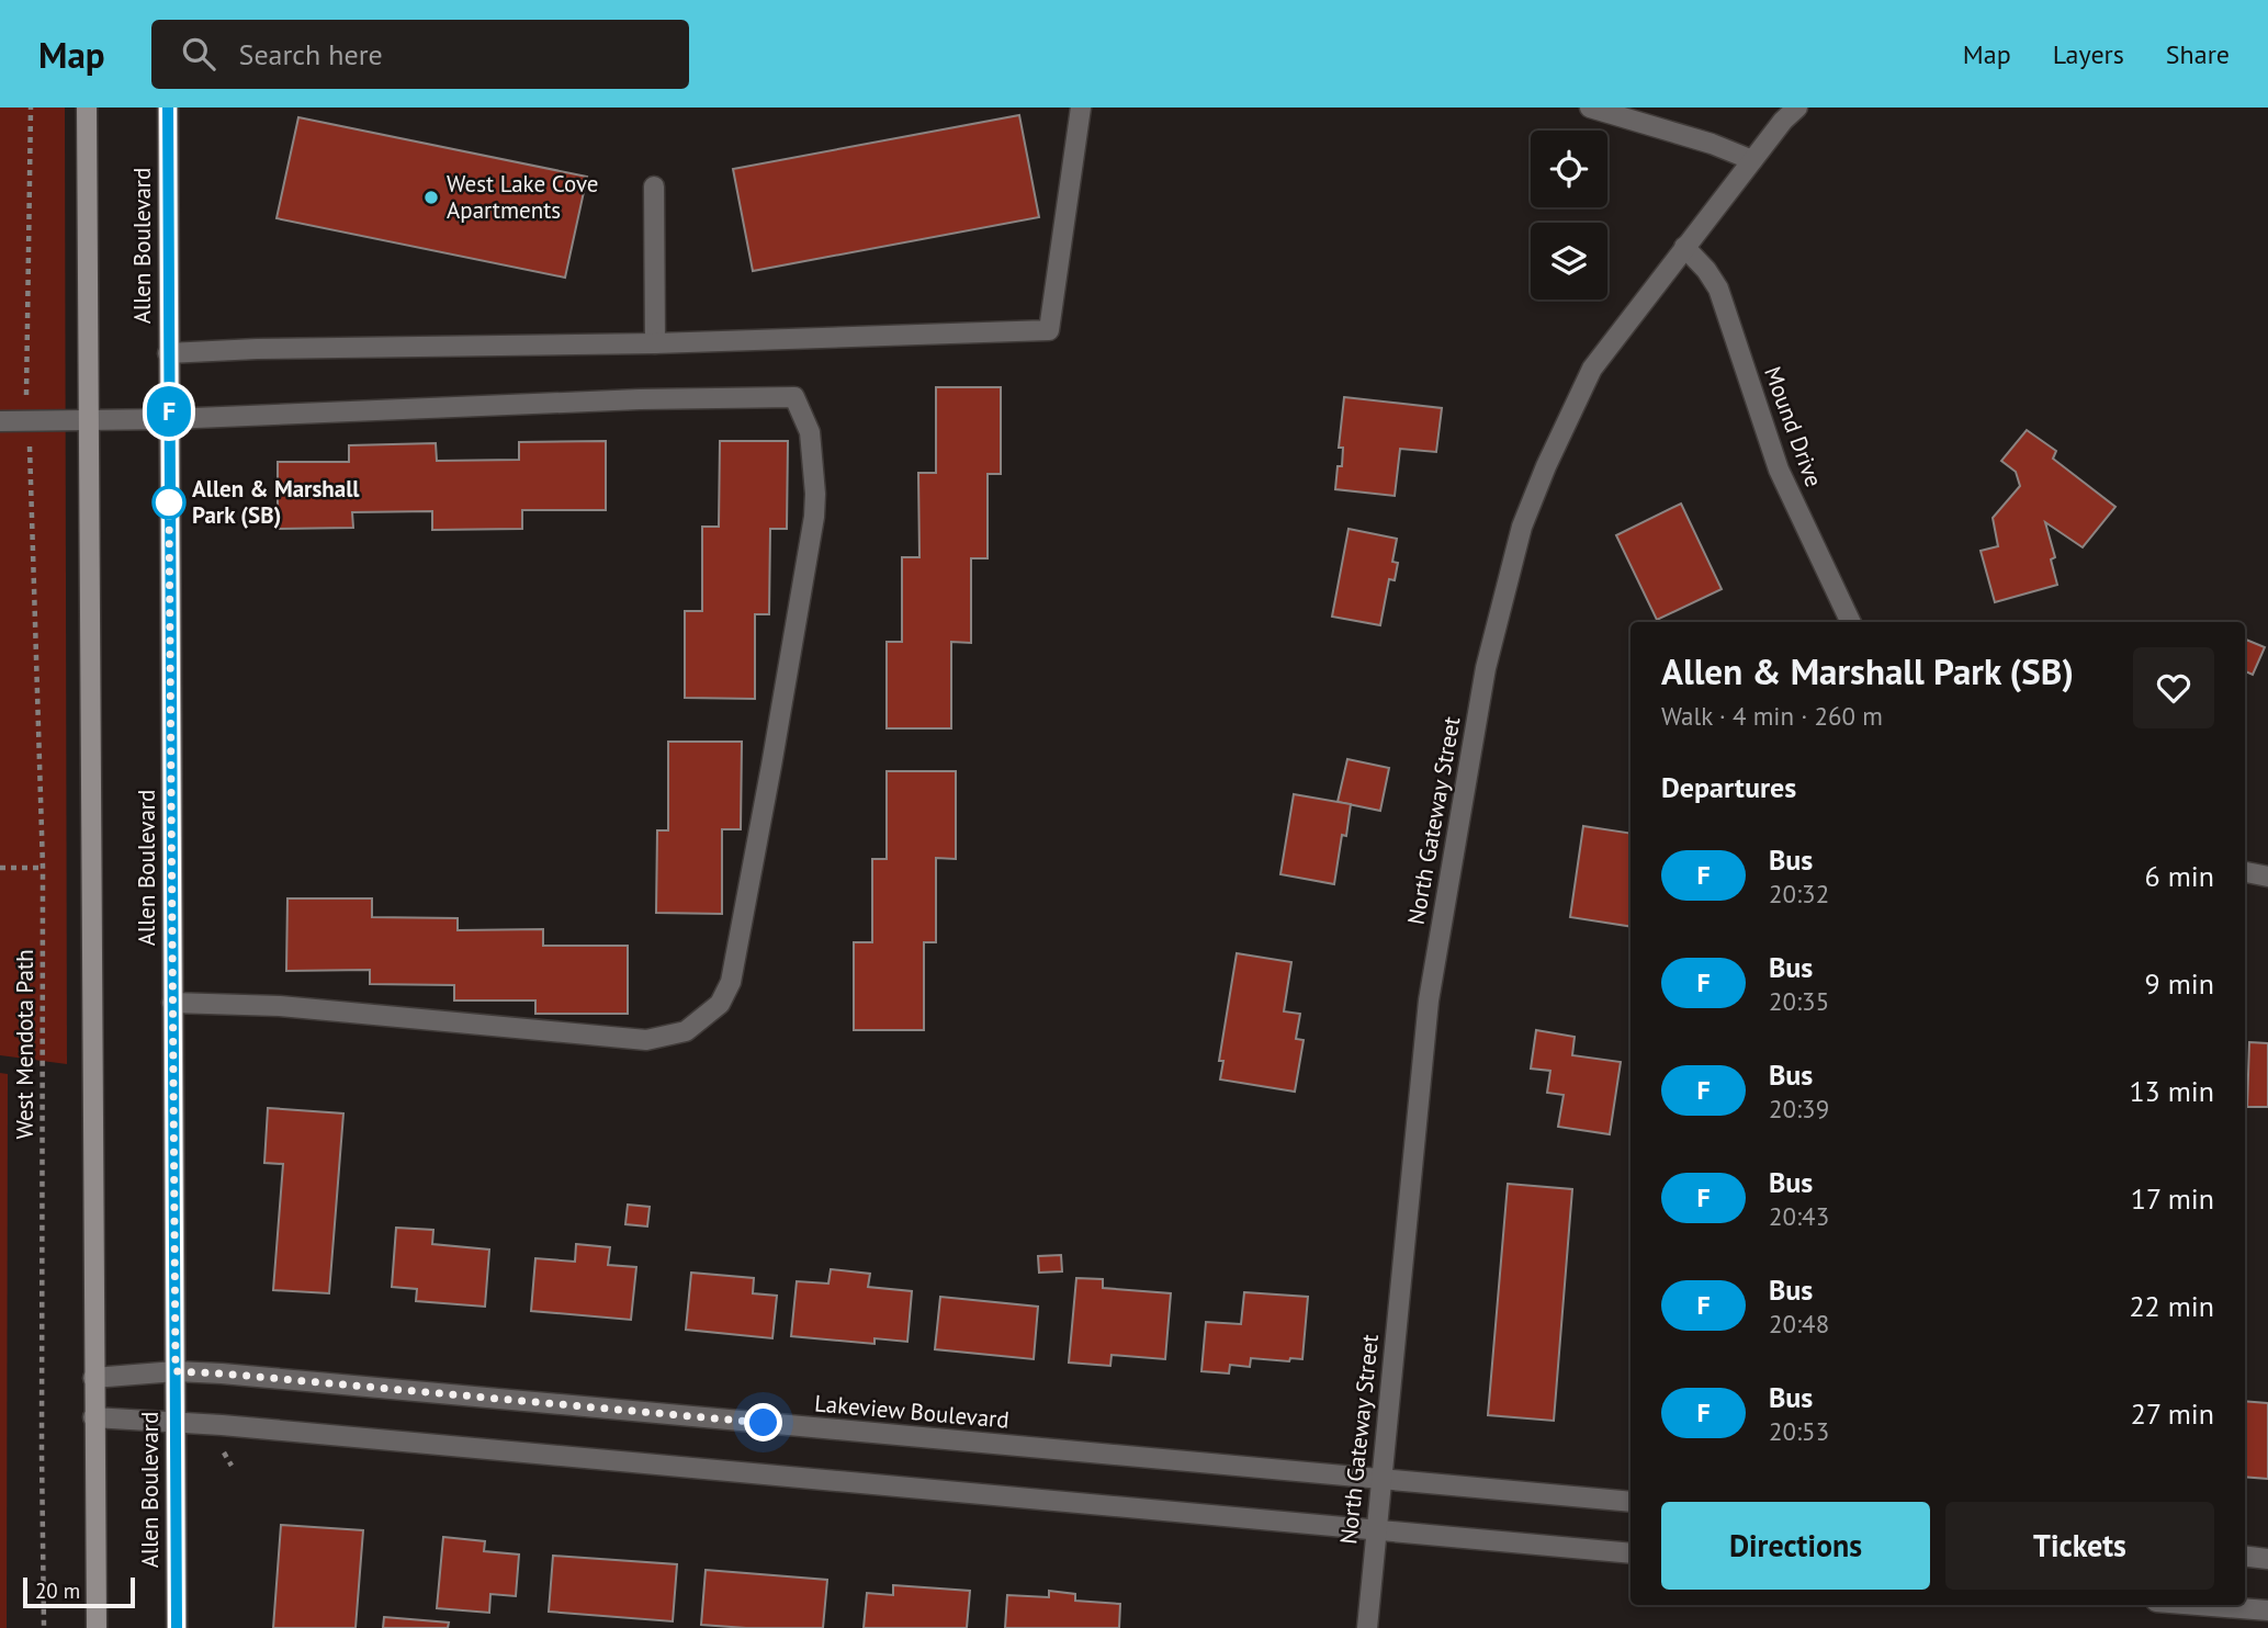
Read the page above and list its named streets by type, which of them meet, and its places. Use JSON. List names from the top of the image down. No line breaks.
{"streets":{"main road":["Allen Boulevard"],"street":["Mound Drive","North Gateway Street","Lakeview Boulevard"],"path":["West Mendota Path"]},"crossings":[["Allen Boulevard","Lakeview Boulevard"],["Mound Drive","North Gateway Street"],["North Gateway Street","Lakeview Boulevard"]],"places":["West Lake Cove Apartments","Allen & Marshall Park (SB)"],"lines":["bus line F"],"scale_bar":"20 m","page":{"header":"Map","search":"Search here","nav":["Map","Layers","Share"],"on_map":"F","heading":[["Allen & Marshall Park (SB)","Walk · 4 min · 260 m"],"Departures"],"list":[{"mark":"F","name":"Bus","note":"20:32","value":"6 min"},{"mark":"F","name":"Bus","note":"20:35","value":"9 min"},{"mark":"F","name":"Bus","note":"20:39","value":"13 min"},{"mark":"F","name":"Bus","note":"20:43","value":"17 min"},{"mark":"F","name":"Bus","note":"20:48","value":"22 min"},{"mark":"F","name":"Bus","note":"20:53","value":"27 min"}],"buttons":["Directions","Tickets"],"scale":"20 m"}}
